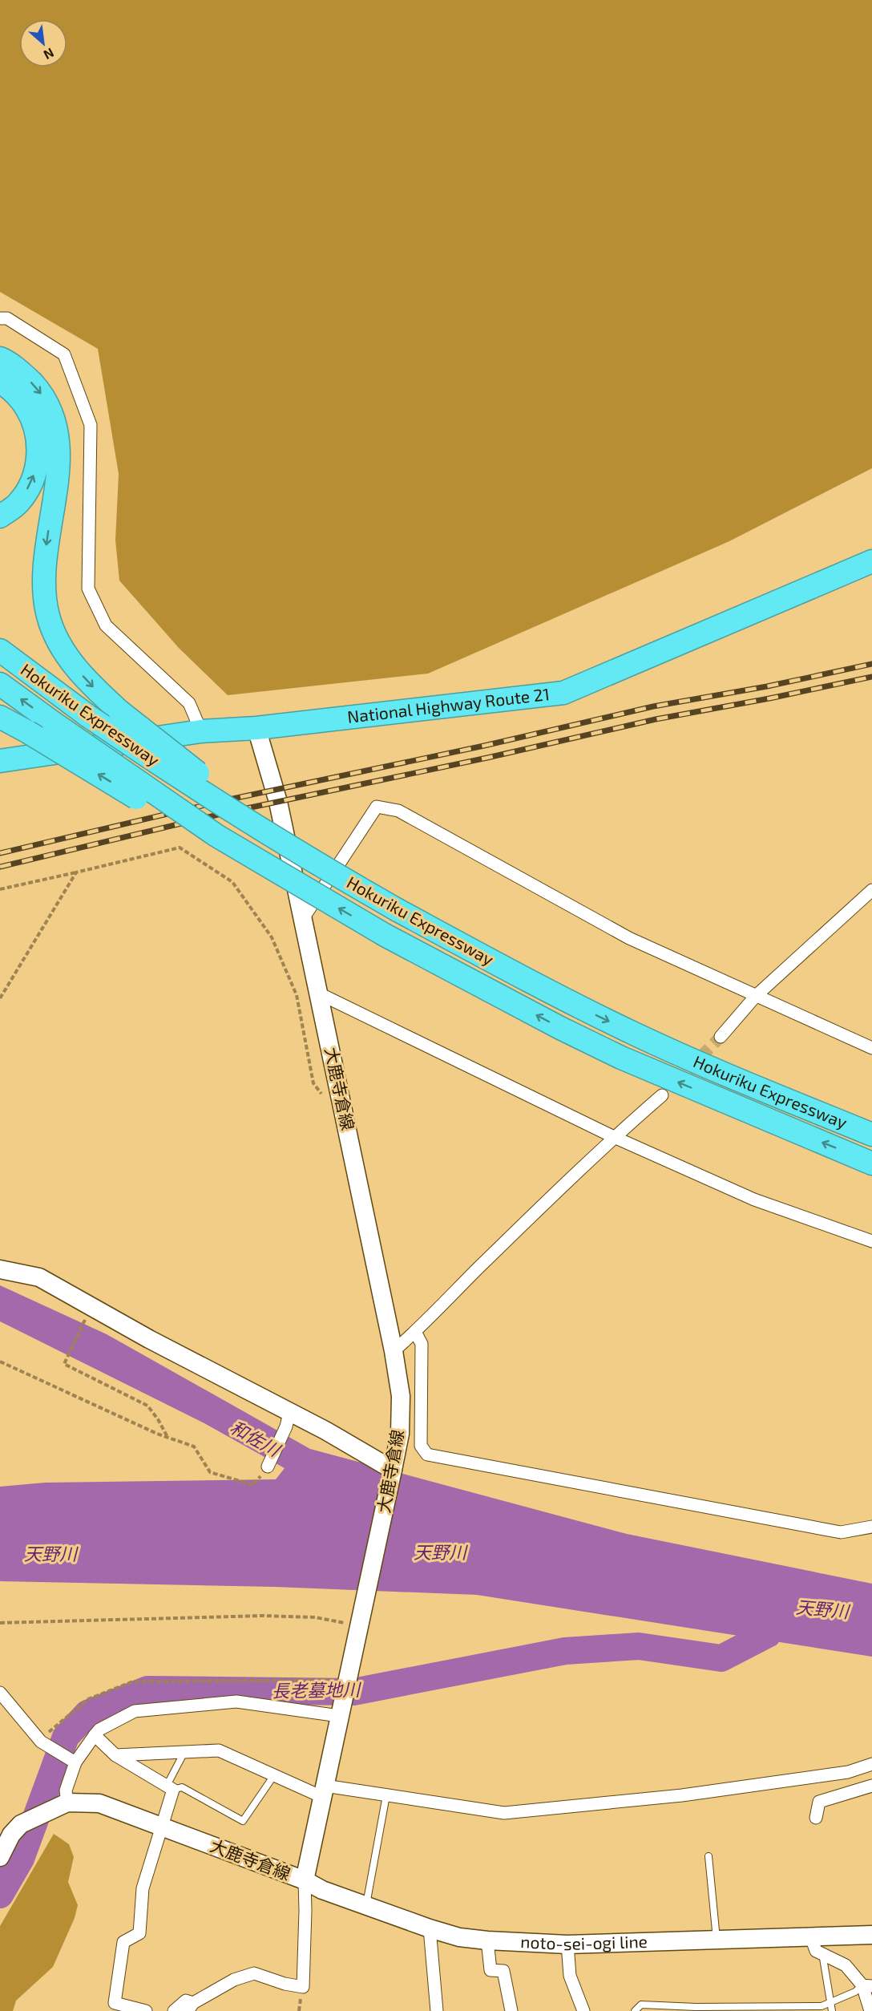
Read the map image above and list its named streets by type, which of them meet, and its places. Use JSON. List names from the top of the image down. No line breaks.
{"streets":{"highway":["National Highway Route 21","Hokuriku Expressway"],"main road":["大鹿寺倉線","noto-sei-ogi line"]},"crossings":[["National Highway Route 21","大鹿寺倉線"],["大鹿寺倉線","noto-sei-ogi line"]],"water":["和佐川","天野川","長老墓地川"],"north":"bottom right"}
